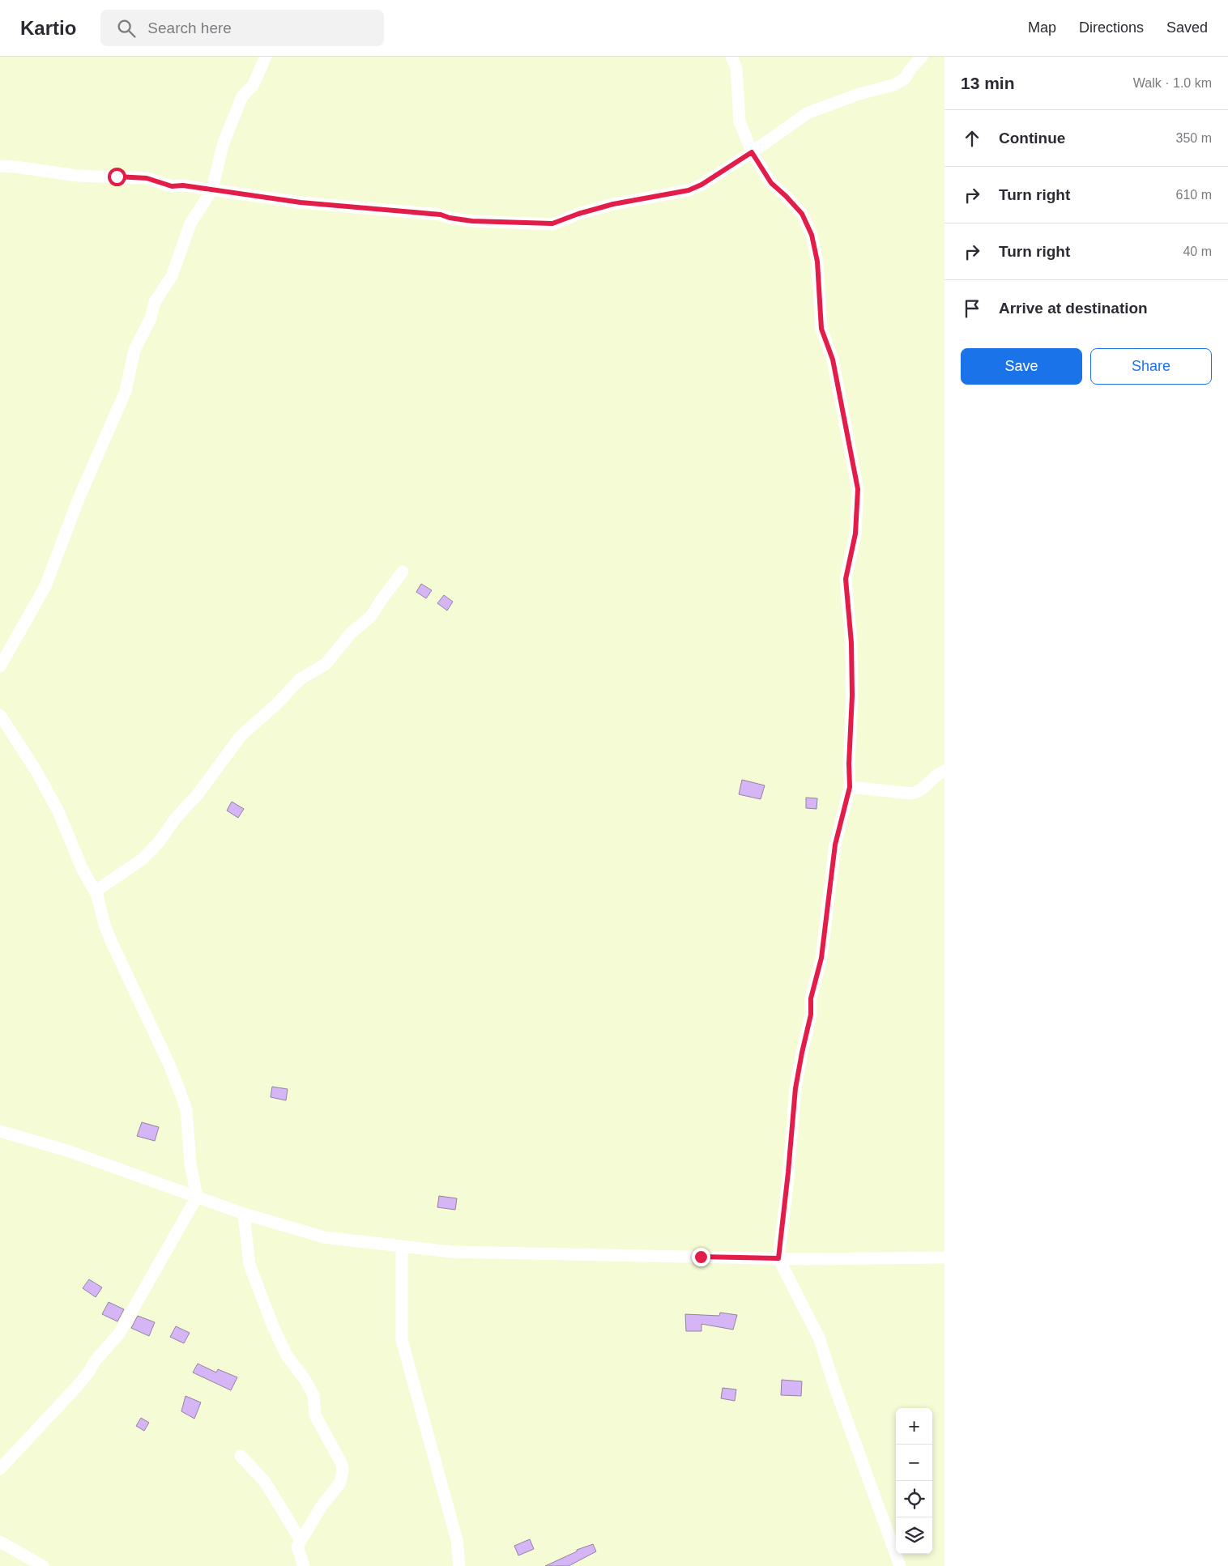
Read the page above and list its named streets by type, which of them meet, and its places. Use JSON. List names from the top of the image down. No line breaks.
{"page":{"header":"Kartio","search":"Search here","nav":["Map","Directions","Saved"],"heading":["13 min","Walk · 1.0 km"],"list":[["Continue","350 m"],["Turn right","610 m"],["Turn right","40 m"],"Arrive at destination"],"buttons":["Save","Share"],"map_buttons":["+","−"]}}
